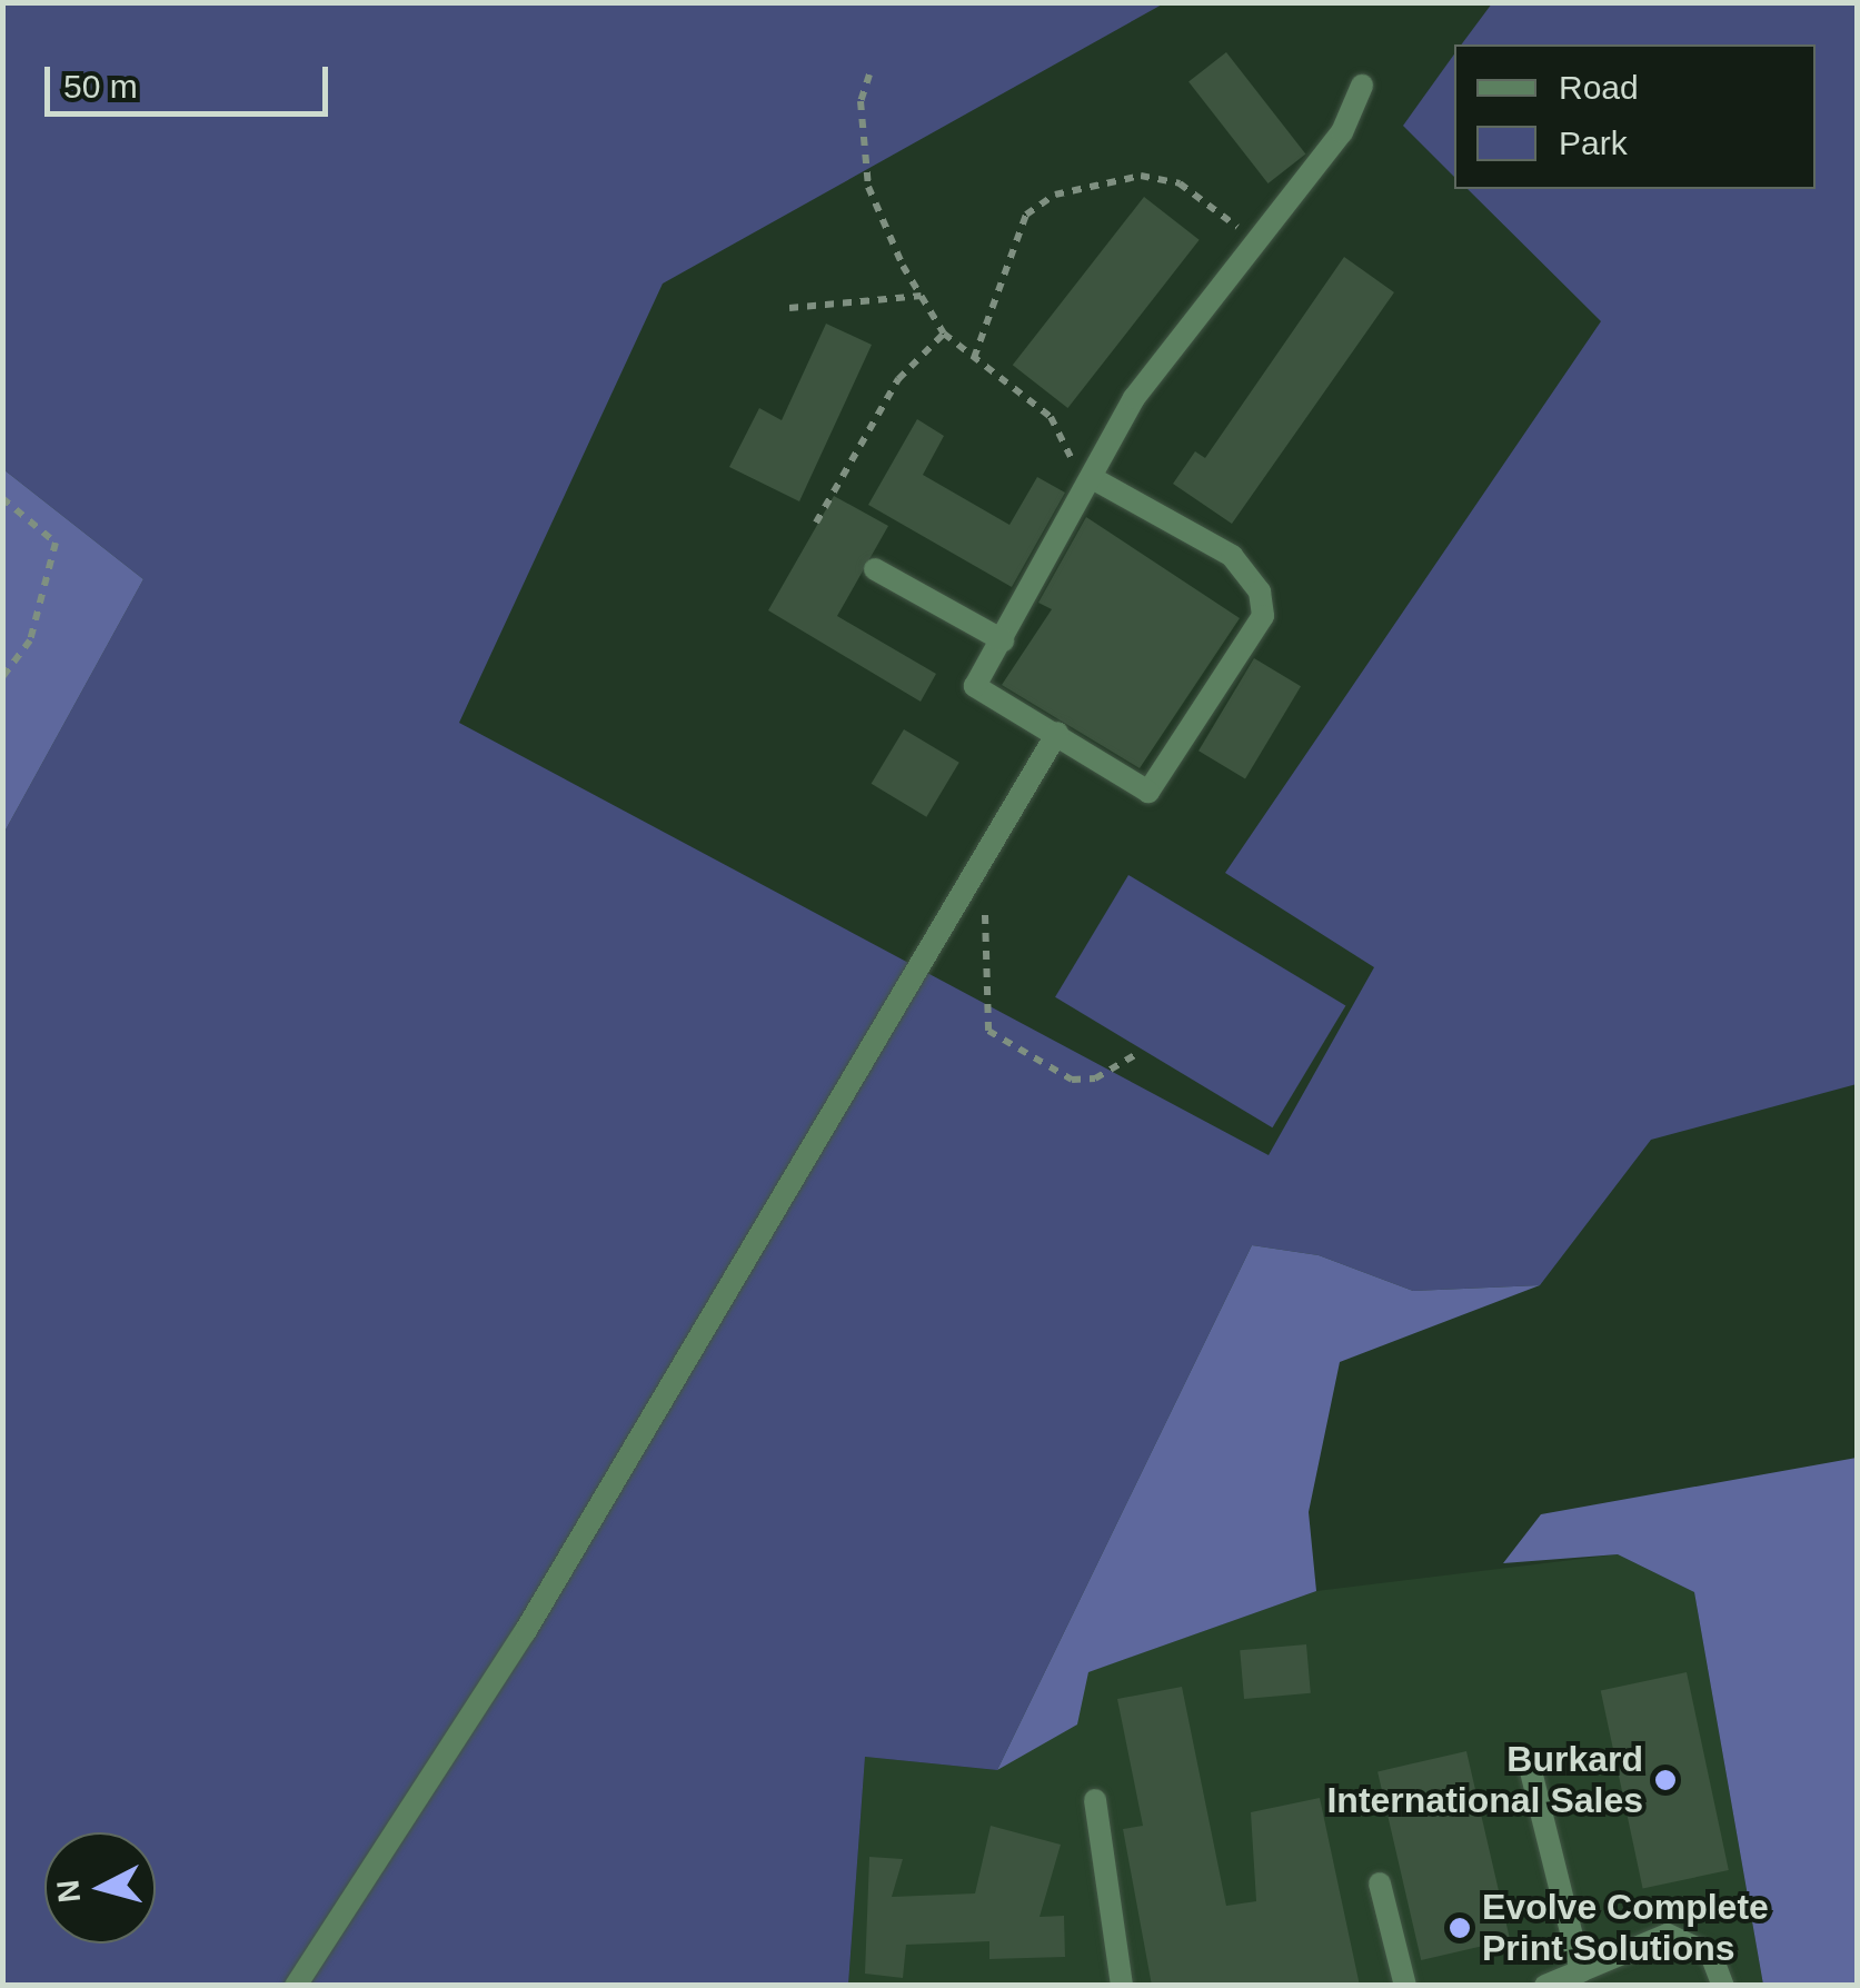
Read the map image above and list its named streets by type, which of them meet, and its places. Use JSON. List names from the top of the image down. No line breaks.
{"places":["Burkard International Sales","Evolve Complete Print Solutions"],"legend":["Road","Park"],"scale_bar":"50 m","north":"left"}
